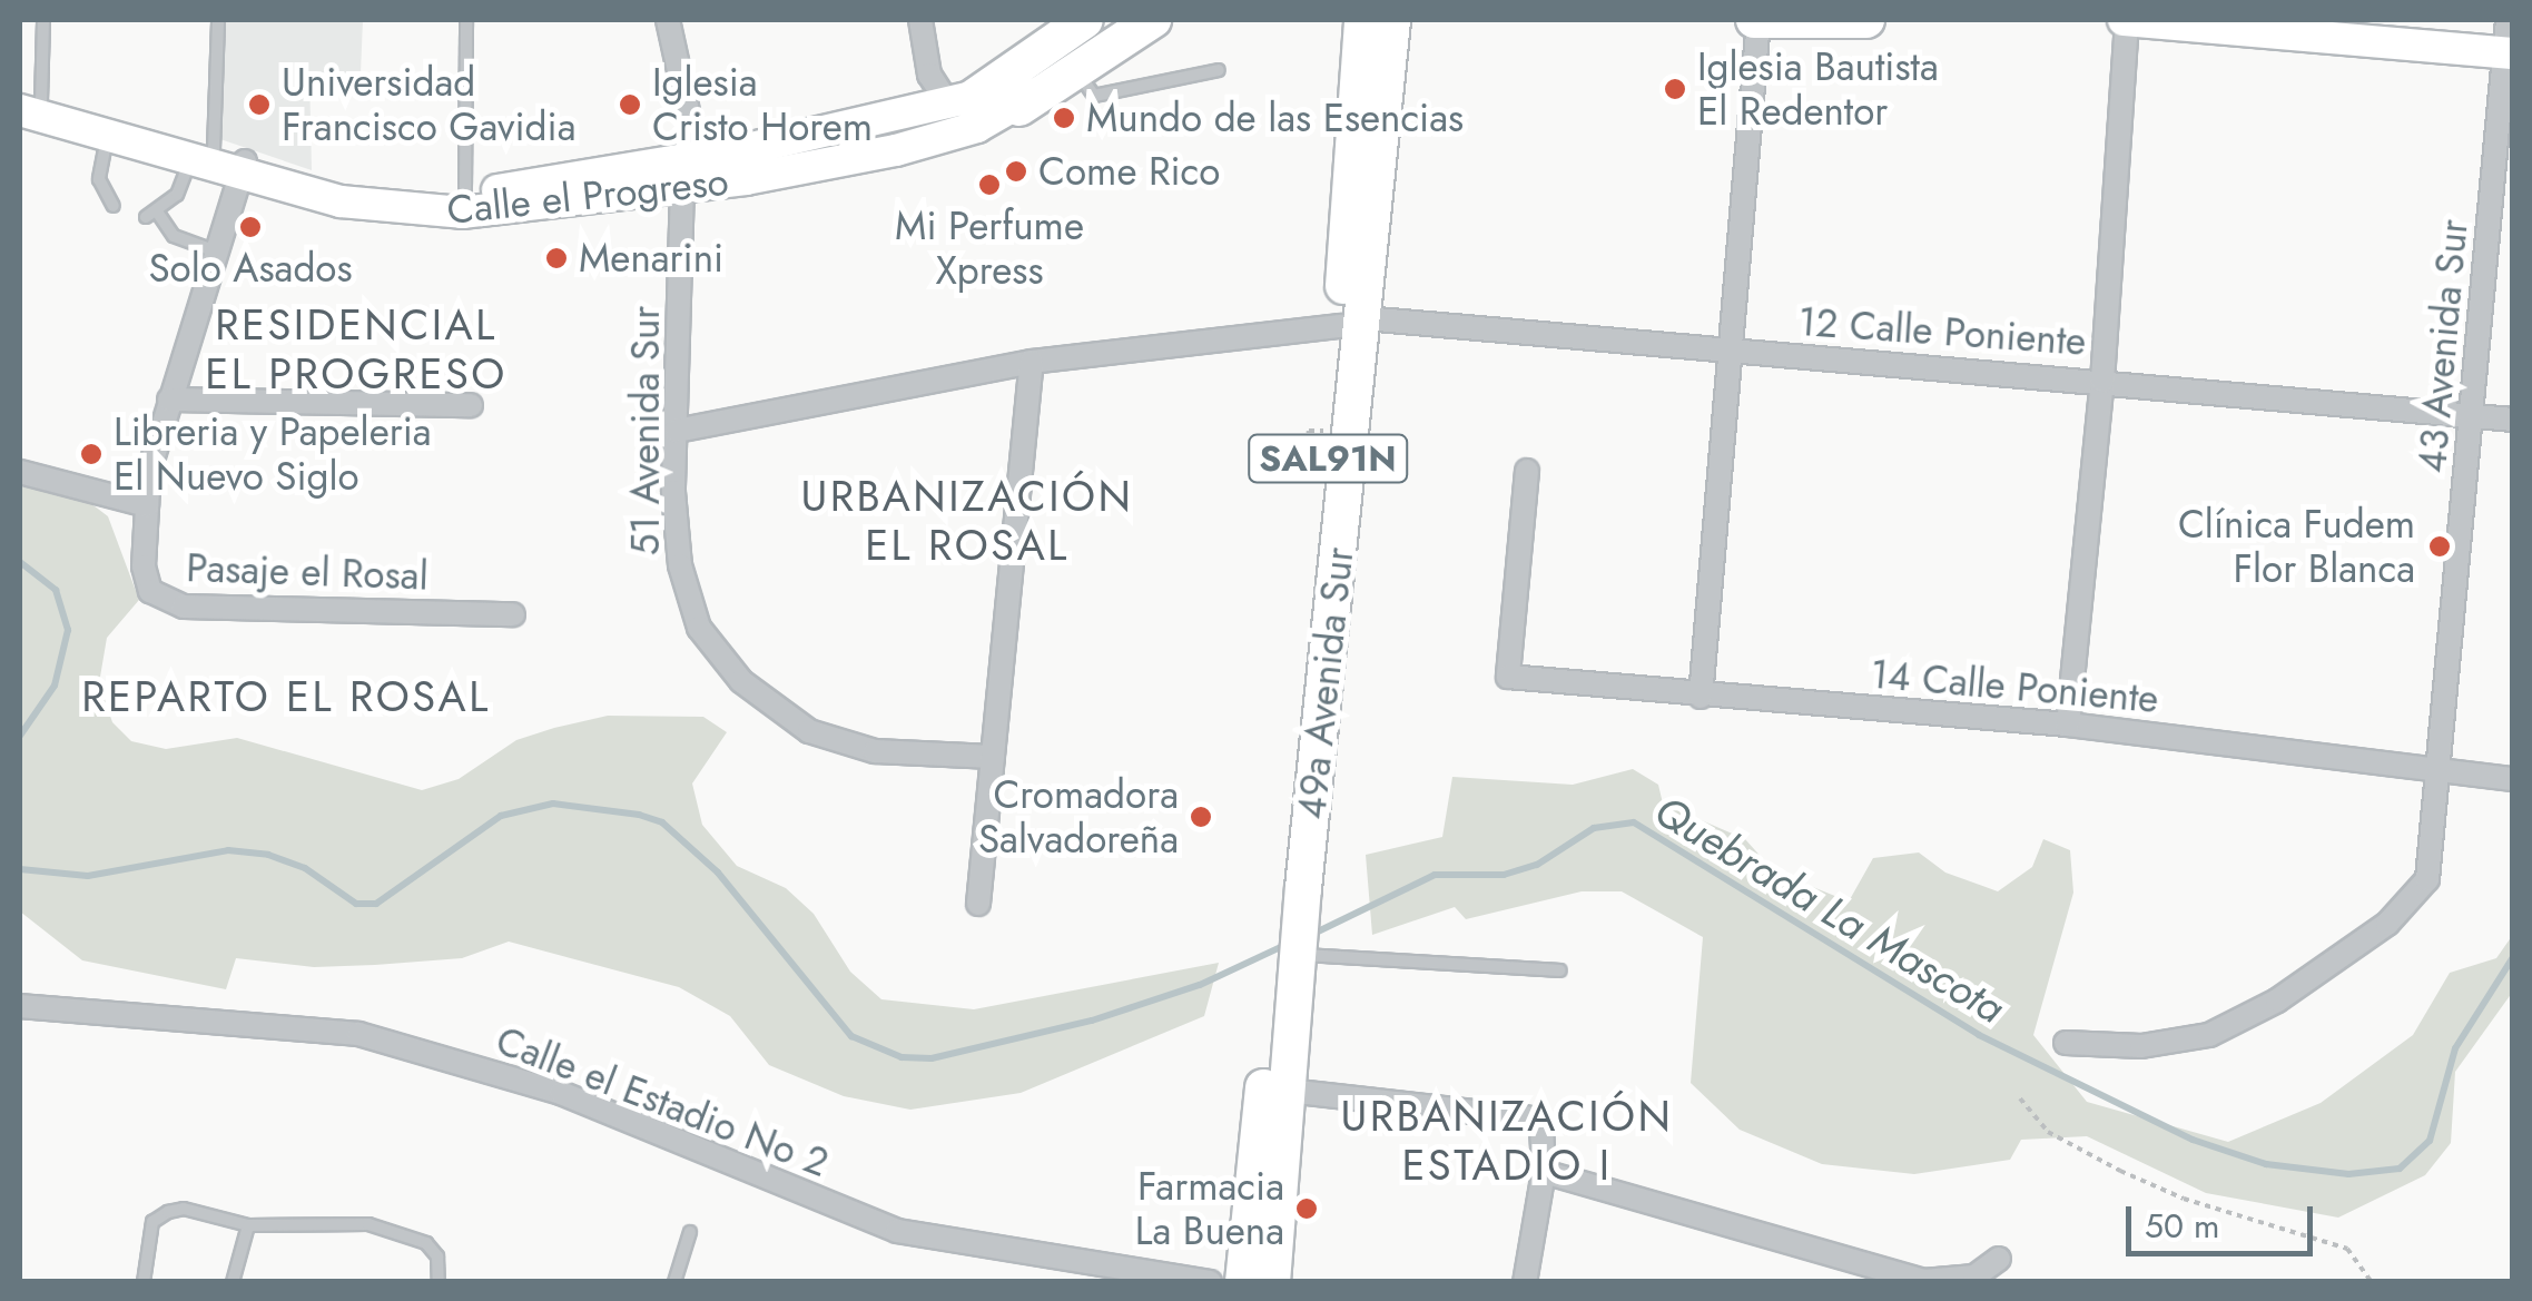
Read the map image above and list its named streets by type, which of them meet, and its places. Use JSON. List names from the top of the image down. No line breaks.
{"streets":{"main road":["SAL91N","49a Avenida Sur"],"street":["Calle el Progreso","12 Calle Poniente","43 Avenida Sur","51 Avenida Sur","Pasaje el Rosal","14 Calle Poniente","Calle el Estadio No 2"]},"crossings":[["Calle el Progreso","51 Avenida Sur"],["Calle el Progreso","Pasaje el Rosal"],["12 Calle Poniente","43 Avenida Sur"],["12 Calle Poniente","51 Avenida Sur"],["12 Calle Poniente","49a Avenida Sur"],["43 Avenida Sur","14 Calle Poniente"]],"districts":["RESIDENCIAL EL PROGRESO","URBANIZACIÓN EL ROSAL","REPARTO EL ROSAL","URBANIZACIÓN ESTADIO I"],"water":["Quebrada La Mascota"],"places":["Iglesia Bautista El Redentor","Universidad Francisco Gavidia","Iglesia Cristo Horem","Mundo de las Esencias","Come Rico","Mi Perfume Xpress","Solo Asados","Menarini","Libreria y Papeleria El Nuevo Siglo","Clínica Fudem Flor Blanca","Cromadora Salvadoreña","Farmacia La Buena"],"scale_bar":"50 m"}
